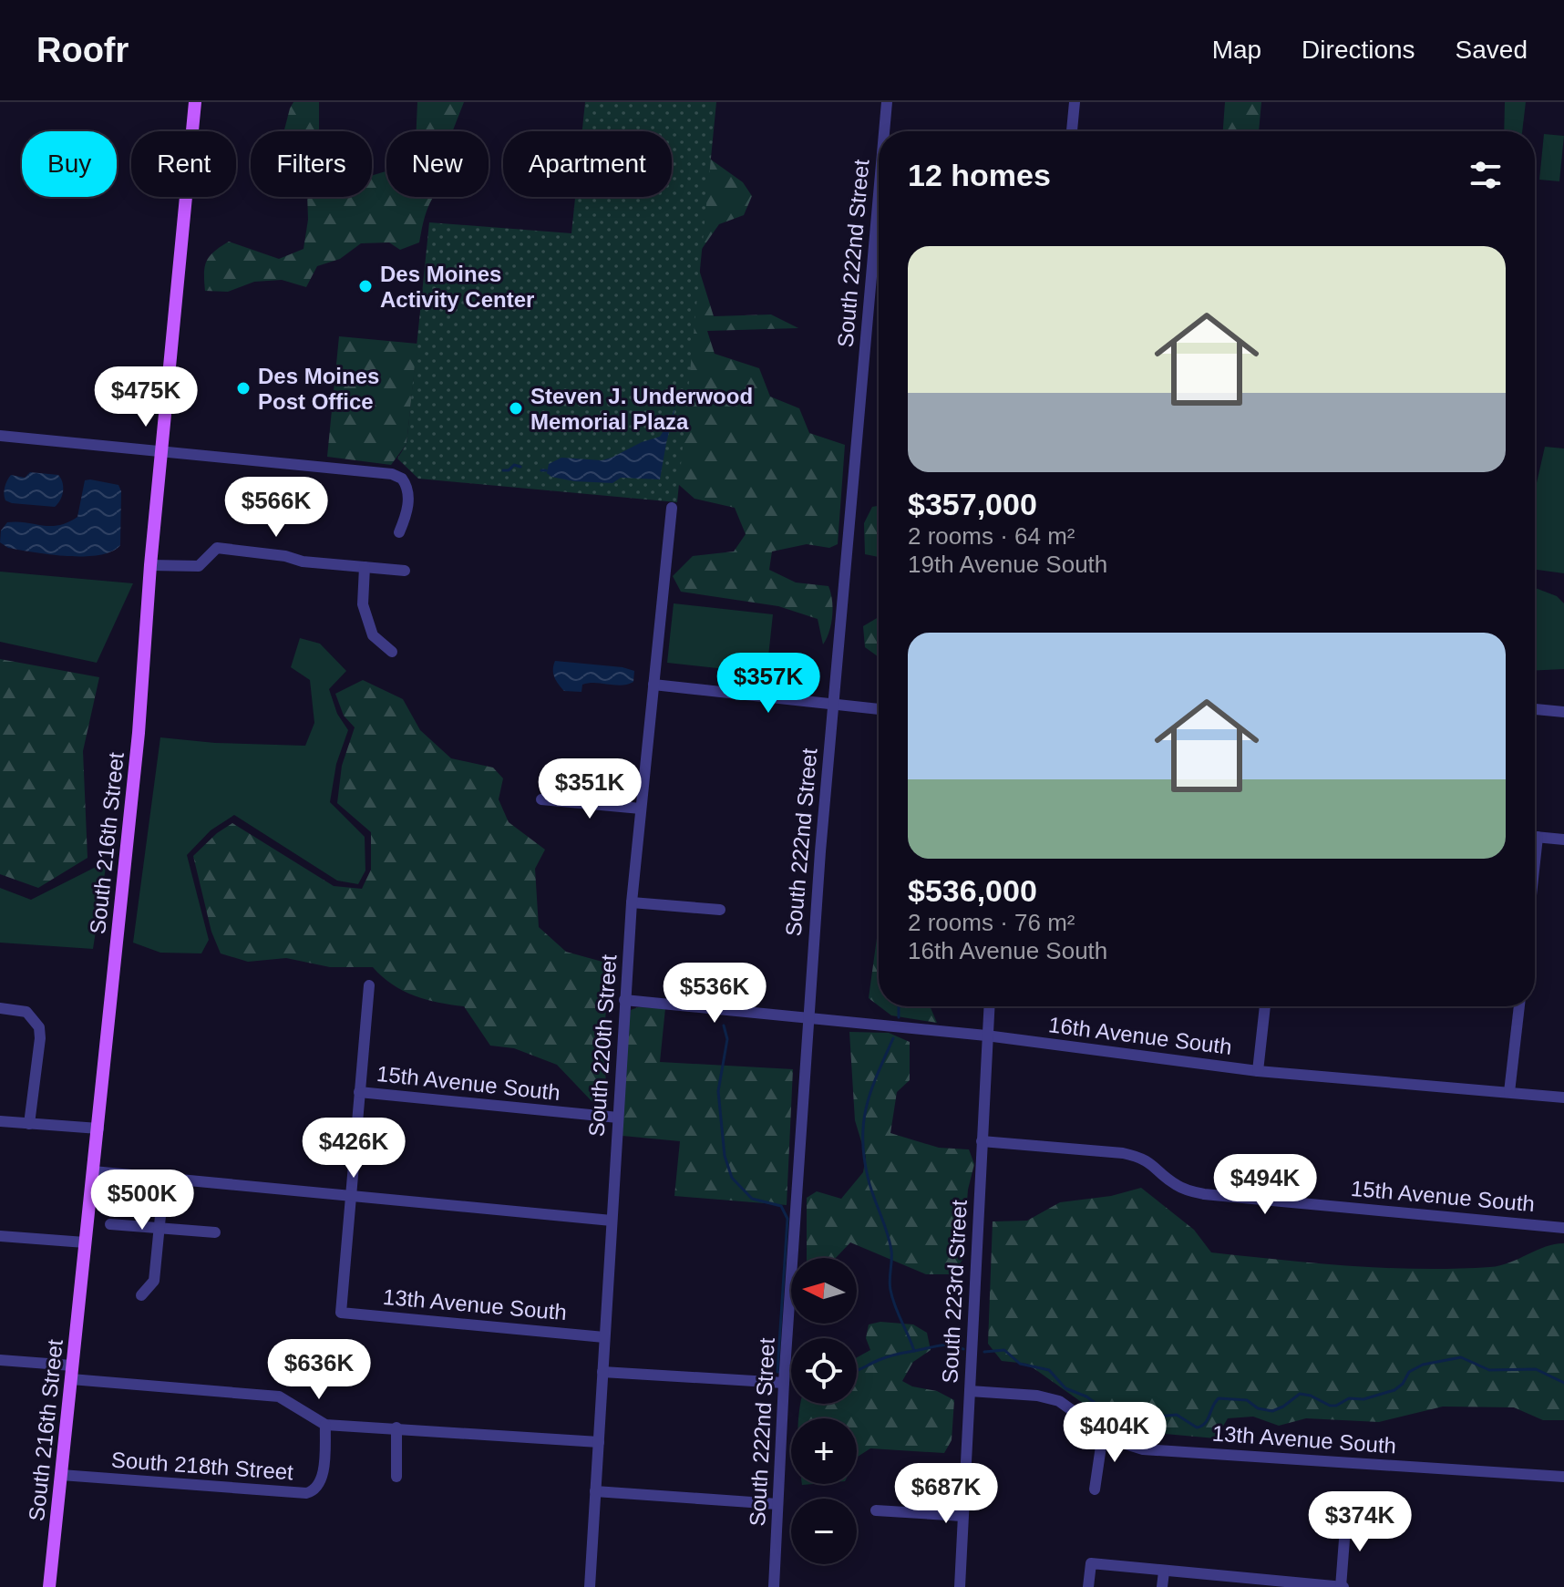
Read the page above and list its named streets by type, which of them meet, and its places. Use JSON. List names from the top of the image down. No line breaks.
{"streets":{"main road":["South 216th Street"],"street":["South 222nd Street","16th Avenue South","South 220th Street","15th Avenue South","South 223rd Street","13th Avenue South","South 218th Street"]},"crossings":[["South 222nd Street","16th Avenue South"],["South 216th Street","South 218th Street"],["16th Avenue South","South 220th Street"],["16th Avenue South","South 223rd Street"],["South 220th Street","15th Avenue South"],["South 220th Street","13th Avenue South"],["15th Avenue South","South 223rd Street"],["South 223rd Street","13th Avenue South"]],"places":["Des Moines Activity Center","Des Moines Post Office","Steven J. Underwood Memorial Plaza"],"north":"left","page":{"header":"Roofr","nav":["Map","Directions","Saved"],"chip":["Buy","Rent","Filters","New","Apartment"],"heading":"12 homes","list":[{"name":"$357,000","note":"2 rooms · 64 m² · 19th Avenue South"},{"name":"$536,000","note":"2 rooms · 76 m² · 16th Avenue South"}],"price":["$475K","$566K","$357K","$351K","$536K","$426K","$494K","$500K","$636K","$404K","$687K","$374K"],"map_buttons":["+","−"]}}
